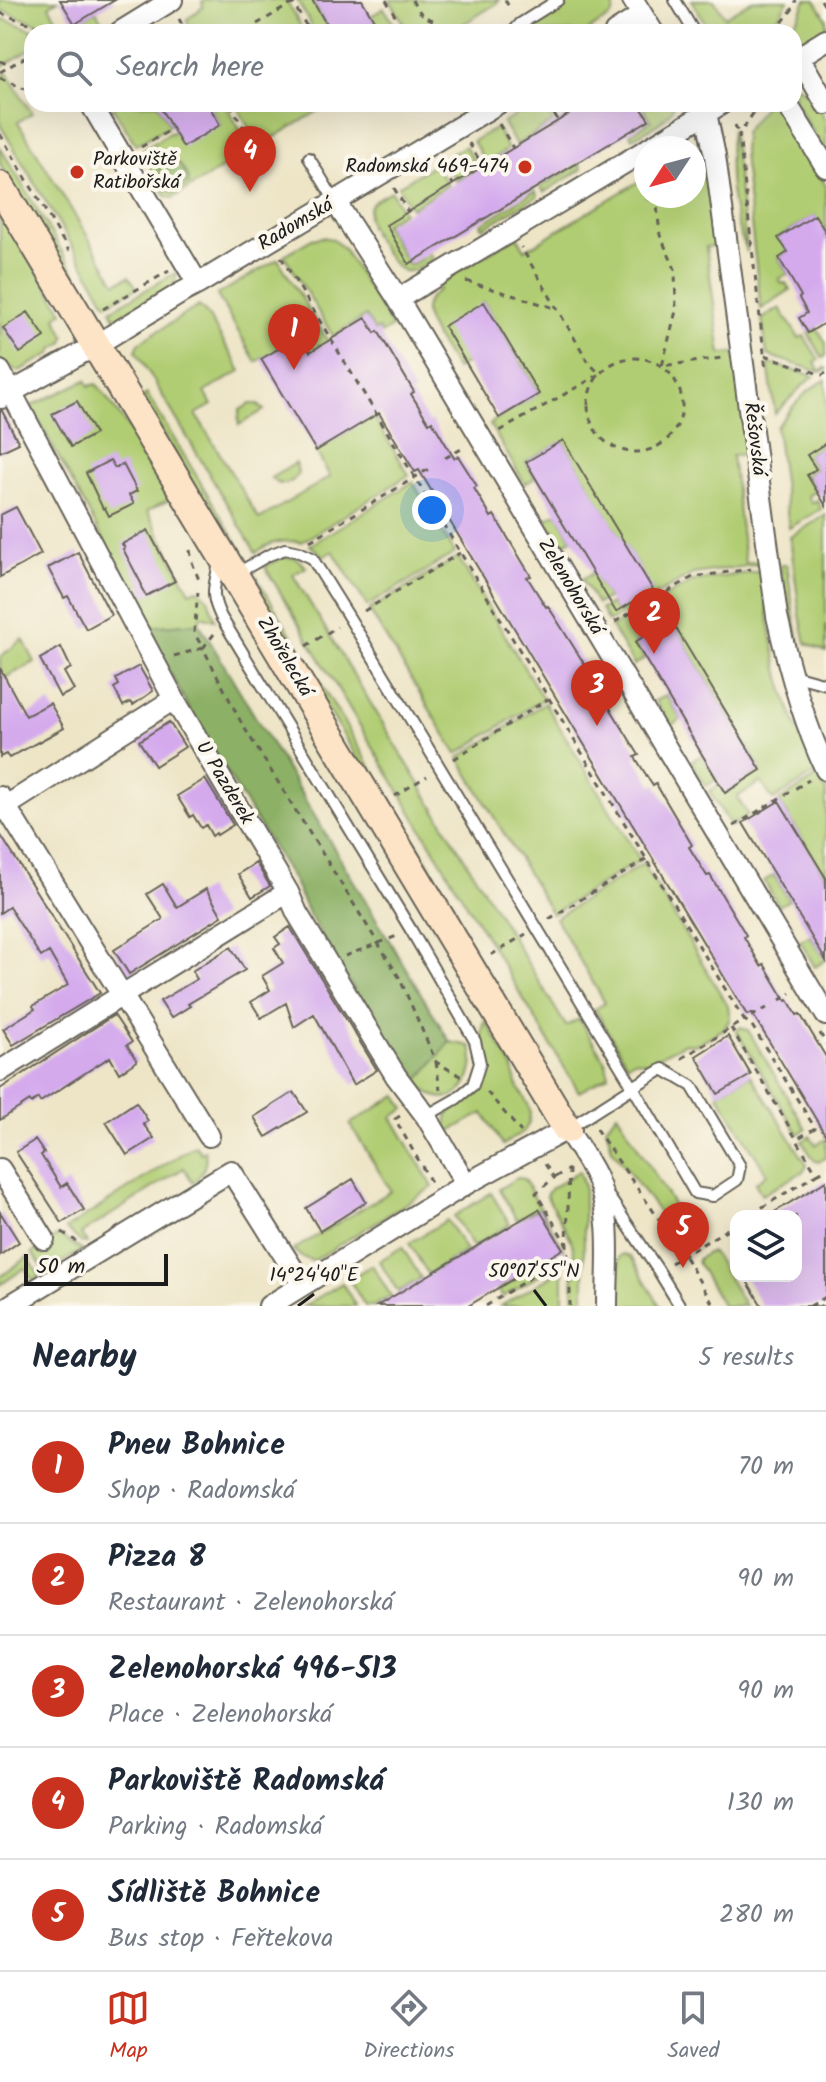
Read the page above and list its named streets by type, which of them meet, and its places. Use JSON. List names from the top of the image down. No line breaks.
{"streets":{"street":["Radomská","Řešovská","Zelenohorská","Zhořelecká","U Pazderek"]},"crossings":[["Radomská","Zelenohorská"],["Radomská","Zhořelecká"],["Radomská","U Pazderek"]],"places":["Radomská 469-474","Parkoviště Ratibořská"],"scale_bar":"50 m","north":"bottom left","page":{"search":"Search here","pins":["4","1","2","3","5"],"scale":"50 m","heading":["Nearby","5 results"],"list":[{"mark":"1","name":"Pneu Bohnice","note":"Shop · Radomská","value":"70 m"},{"mark":"2","name":"Pizza 8","note":"Restaurant · Zelenohorská","value":"90 m"},{"mark":"3","name":"Zelenohorská 496-513","note":"Place · Zelenohorská","value":"90 m"},{"mark":"4","name":"Parkoviště Radomská","note":"Parking · Radomská","value":"130 m"},{"mark":"5","name":"Sídliště Bohnice","note":"Bus stop · Feřtekova","value":"280 m"}],"nav":["Map","Directions","Saved"]},"coordinates":["50°07'55\"N","14°24'40\"E"]}
